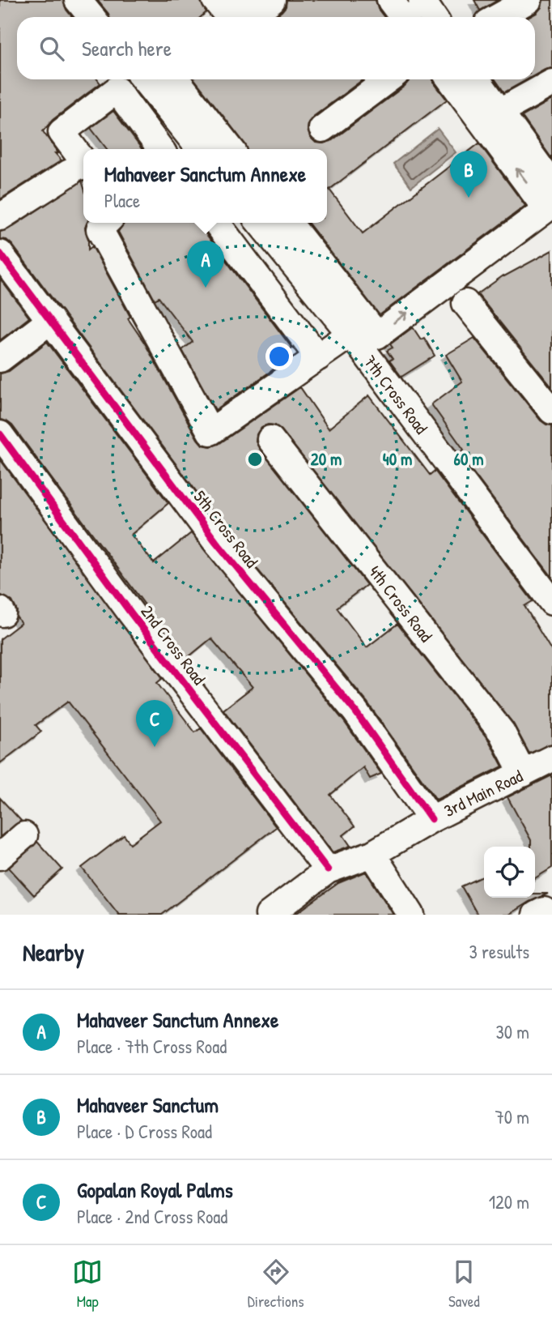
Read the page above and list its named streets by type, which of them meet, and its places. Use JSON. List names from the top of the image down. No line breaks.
{"streets":{"street":["7th Cross Road","5th Cross Road","4th Cross Road","2nd Cross Road","3rd Main Road"]},"crossings":[["5th Cross Road","3rd Main Road"],["4th Cross Road","3rd Main Road"],["2nd Cross Road","3rd Main Road"]],"page":{"search":"Search here","popup":["Mahaveer Sanctum Annexe","Place"],"pins":["B","A","C"],"heading":["Nearby","3 results"],"list":[{"mark":"A","name":"Mahaveer Sanctum Annexe","note":"Place · 7th Cross Road","value":"30 m"},{"mark":"B","name":"Mahaveer Sanctum","note":"Place · D Cross Road","value":"70 m"},{"mark":"C","name":"Gopalan Royal Palms","note":"Place · 2nd Cross Road","value":"120 m"}],"nav":["Map","Directions","Saved"]},"rings":["20 m","40 m","60 m"]}
